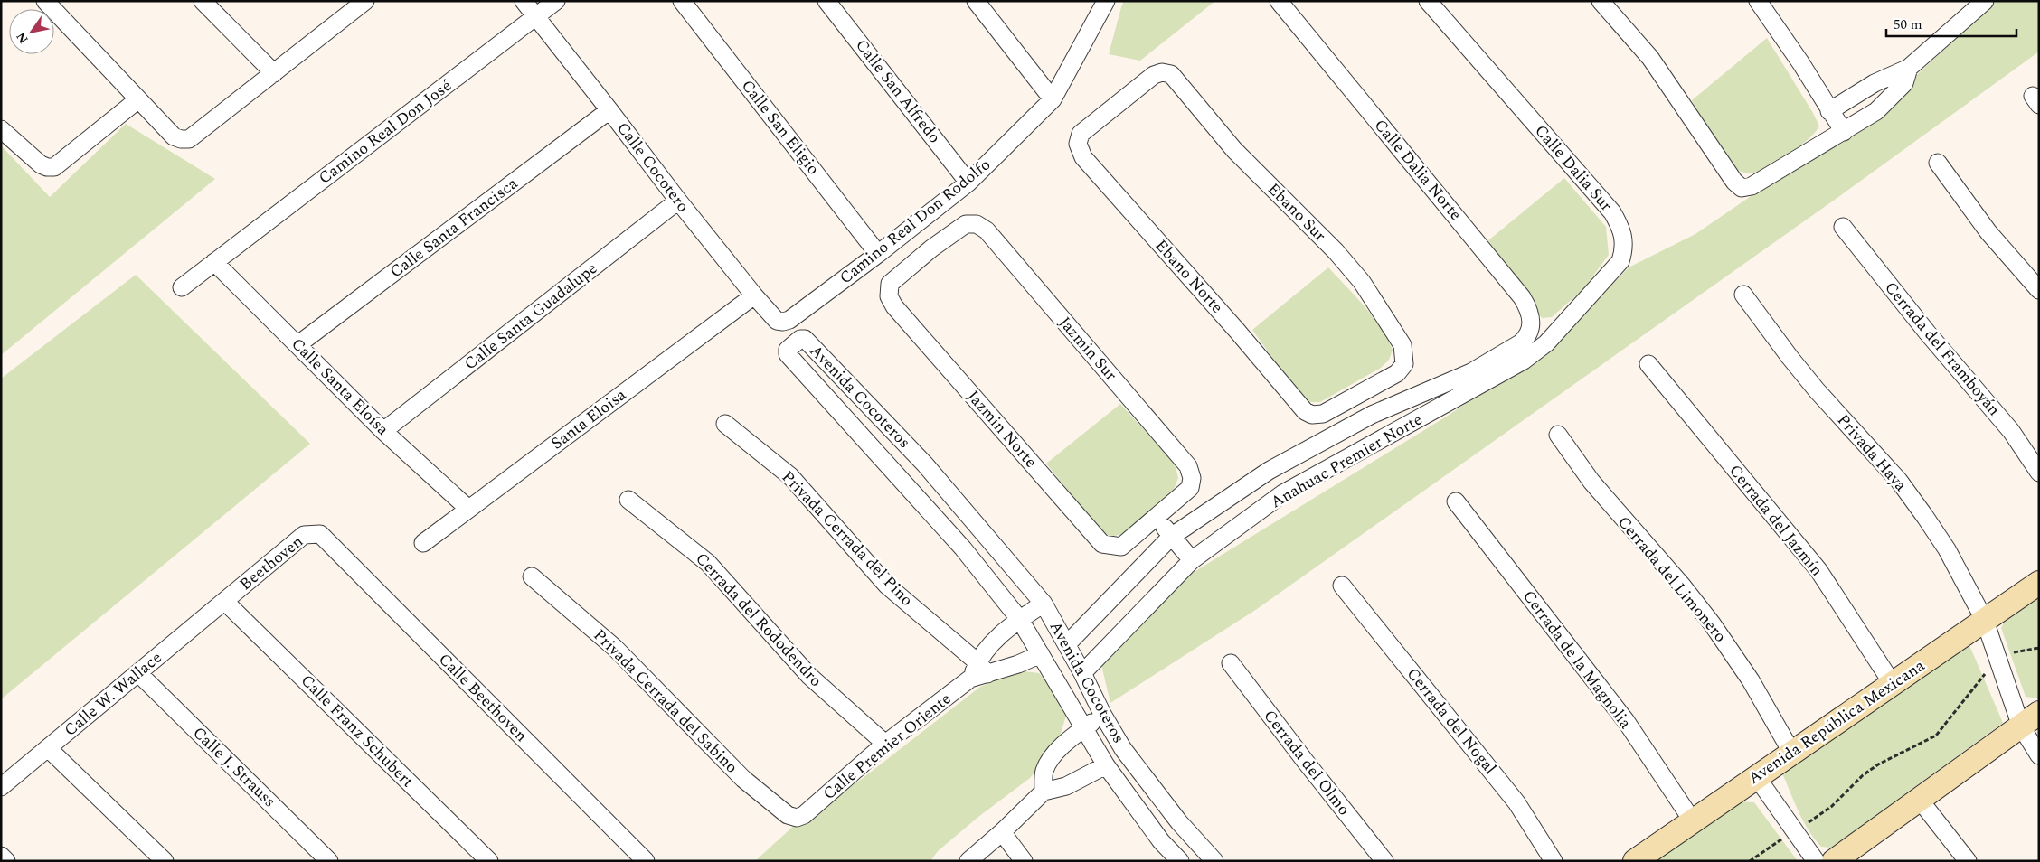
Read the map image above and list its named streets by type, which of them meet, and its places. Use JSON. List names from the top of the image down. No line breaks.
{"streets":{"main road":["Avenida República Mexicana"],"street":["Calle San Alfredo","Calle San Eligio","Camino Real Don José","Calle Cocotero","Calle Dalia Sur","Calle Dalia Norte","Ebano Sur","Camino Real Don Rodolfo","Calle Santa Francisca","Ebano Norte","Calle Santa Guadalupe","Jazmin Sur","Cerrada del Framboyán","Calle Santa Eloísa","Avenida Cocoteros","Santa Eloisa","Jazmin Norte","Privada Haya","Anahuac Premier Norte","Cerrada del Jazmín","Privada Cerrada del Pino","Beethoven","Cerrada del Limonero","Cerrada del Rododendro","Cerrada de la Magnolia","Calle W. Wallace","Calle Beethoven","Privada Cerrada del Sabino","Cerrada del Nogal","Calle Franz Schubert","Calle Premier Oriente","Cerrada del Olmo","Calle J. Strauss"]},"crossings":[["Calle San Alfredo","Camino Real Don Rodolfo"],["Calle San Eligio","Camino Real Don Rodolfo"],["Camino Real Don José","Calle Cocotero"],["Camino Real Don José","Calle Santa Eloísa"],["Calle Cocotero","Camino Real Don Rodolfo"],["Calle Cocotero","Calle Santa Francisca"],["Calle Cocotero","Calle Santa Guadalupe"],["Calle Cocotero","Santa Eloisa"],["Calle Dalia Sur","Anahuac Premier Norte"],["Calle Dalia Norte","Anahuac Premier Norte"],["Ebano Sur","Ebano Norte"],["Calle Santa Francisca","Calle Santa Eloísa"],["Calle Santa Guadalupe","Calle Santa Eloísa"],["Jazmin Sur","Jazmin Norte"],["Calle Santa Eloísa","Santa Eloisa"],["Avenida Cocoteros","Anahuac Premier Norte"],["Avenida Cocoteros","Calle Premier Oriente"],["Privada Haya","Avenida República Mexicana"],["Cerrada del Jazmín","Avenida República Mexicana"],["Privada Cerrada del Pino","Calle Premier Oriente"],["Beethoven","Calle W. Wallace"],["Beethoven","Calle Beethoven"],["Beethoven","Calle Franz Schubert"],["Cerrada del Limonero","Avenida República Mexicana"],["Cerrada del Rododendro","Calle Premier Oriente"],["Cerrada de la Magnolia","Avenida República Mexicana"],["Calle W. Wallace","Calle Franz Schubert"],["Calle W. Wallace","Calle J. Strauss"],["Privada Cerrada del Sabino","Calle Premier Oriente"]],"scale_bar":"50 m","north":"bottom left"}
